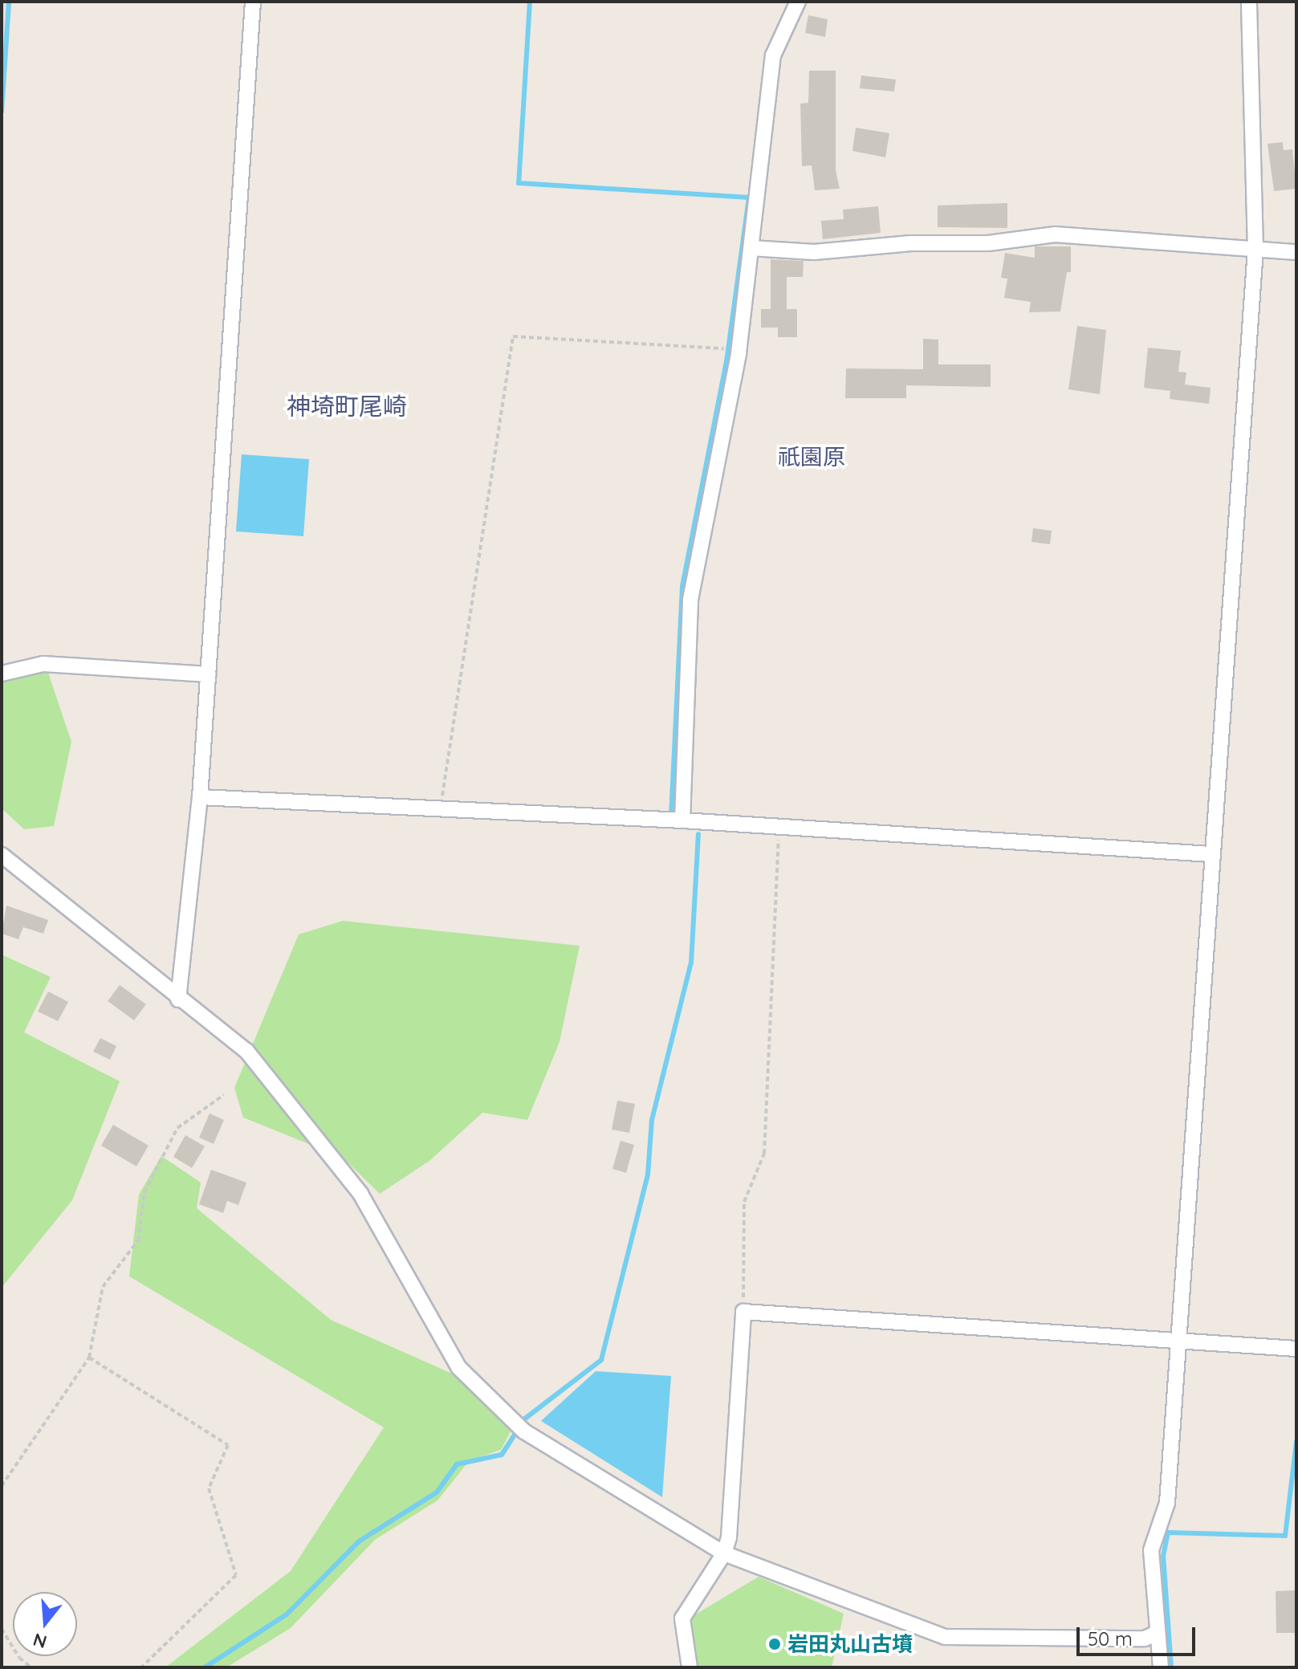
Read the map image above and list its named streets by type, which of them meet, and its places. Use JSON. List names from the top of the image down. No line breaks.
{"districts":["神埼町尾崎","祇園原"],"places":["岩田丸山古墳"],"scale_bar":"50 m","north":"bottom"}
